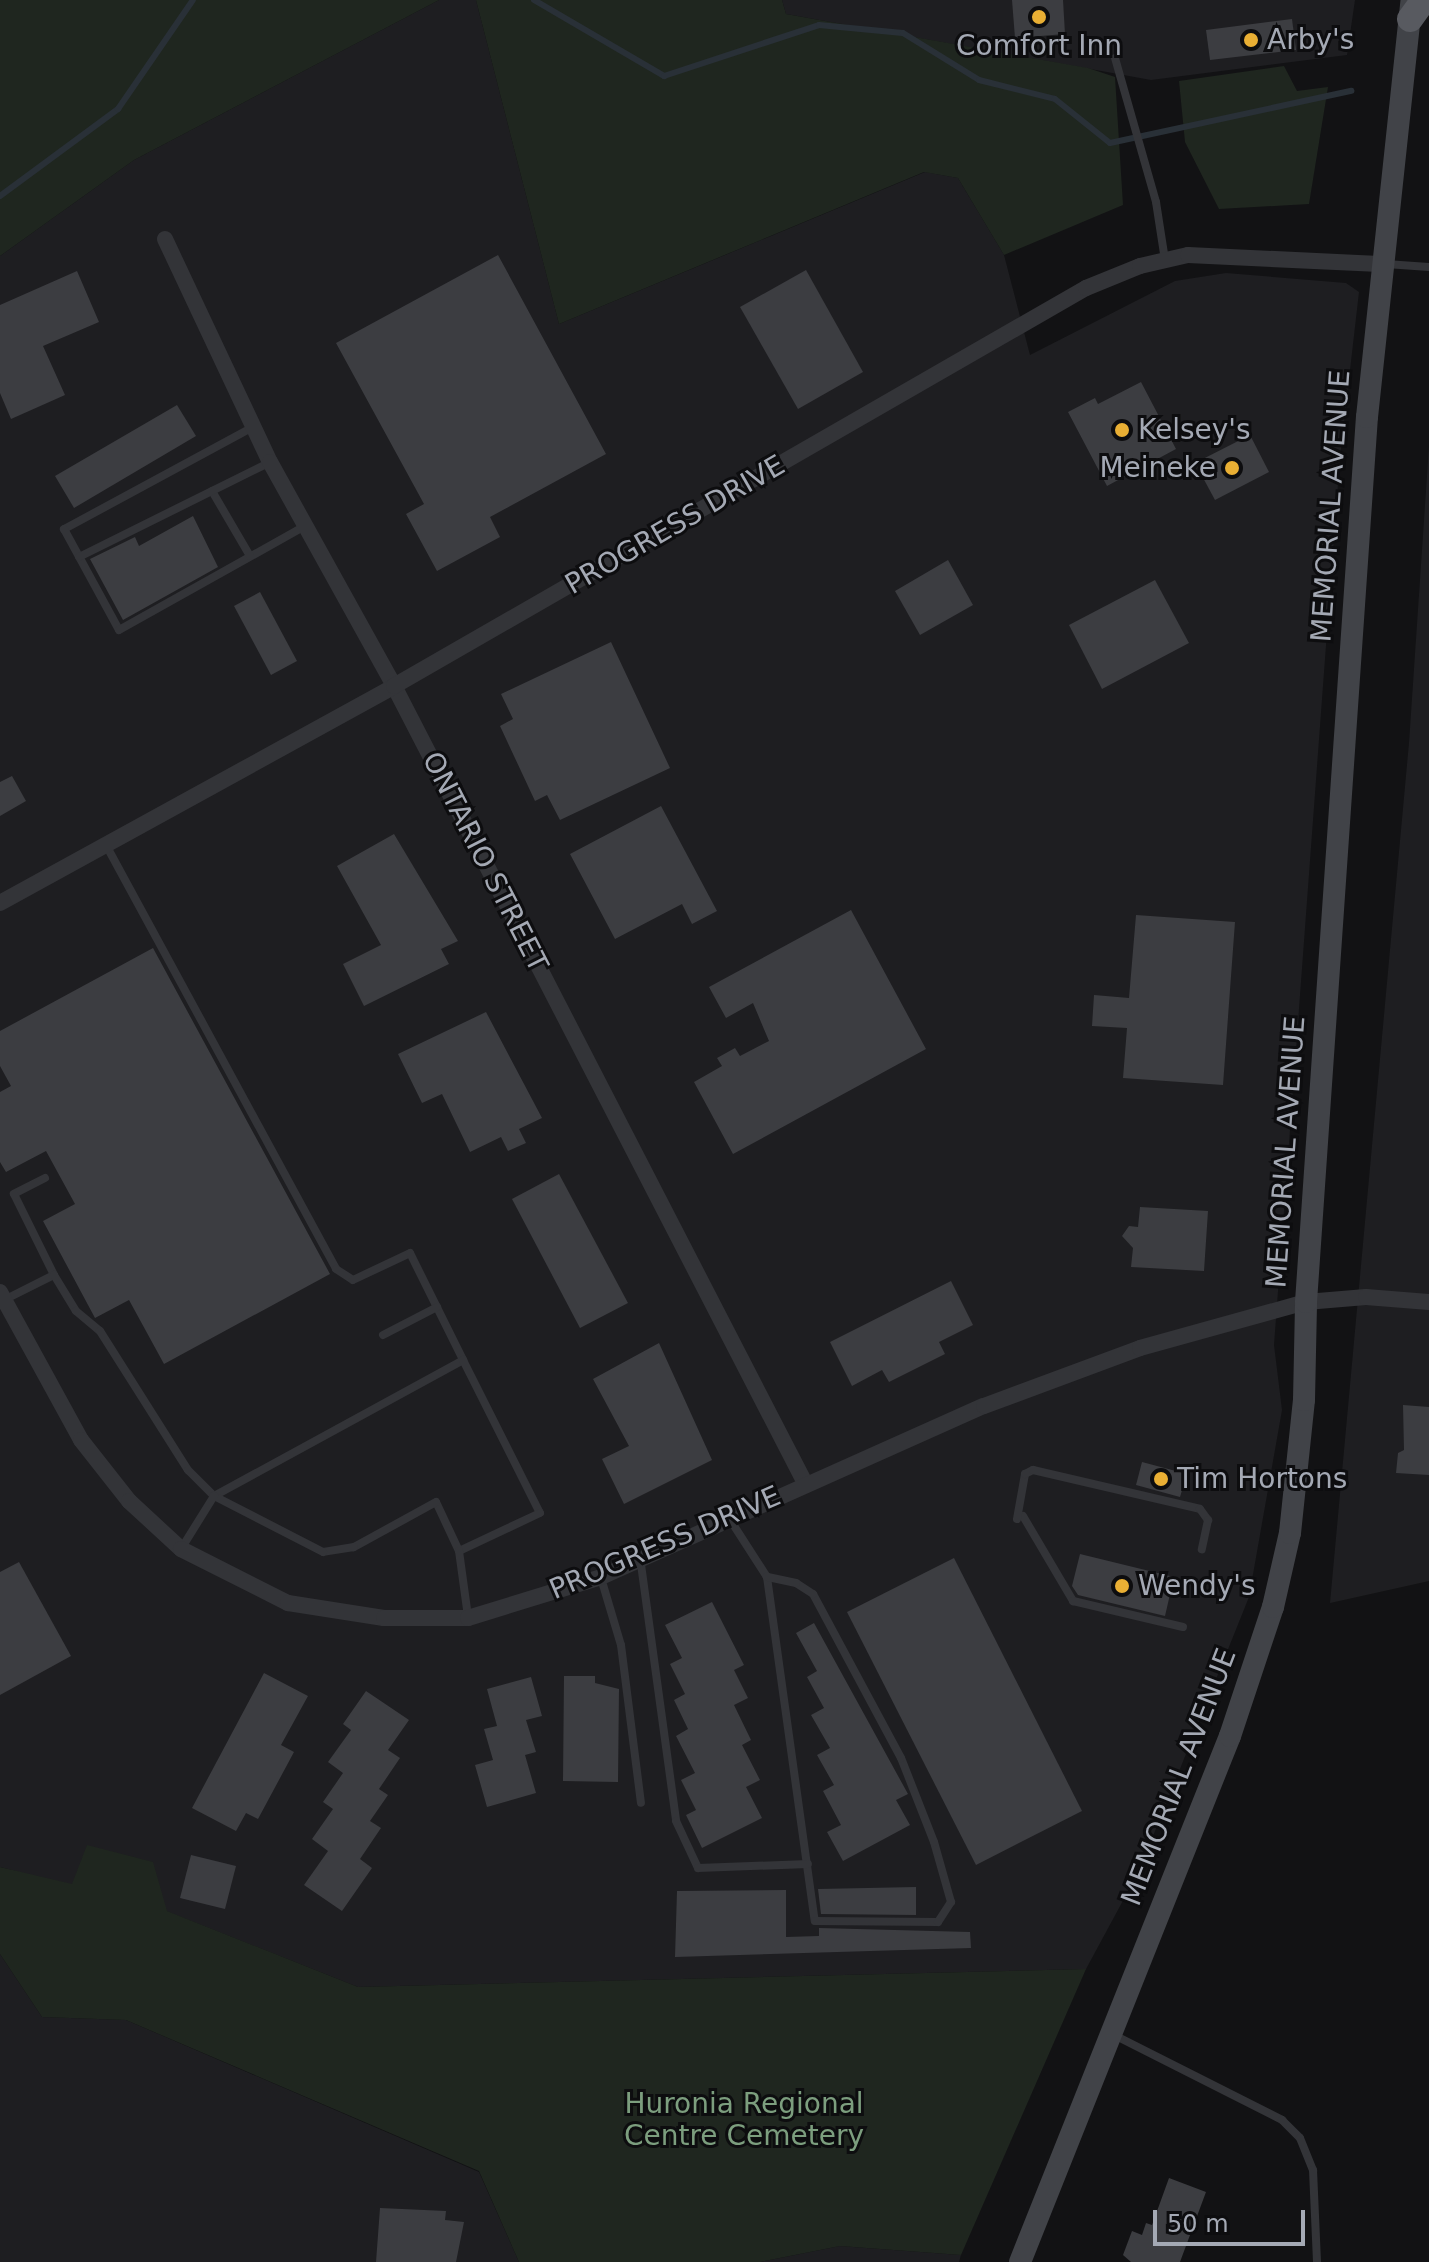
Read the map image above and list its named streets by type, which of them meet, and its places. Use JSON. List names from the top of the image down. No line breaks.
{"streets":{"main road":["MEMORIAL AVENUE"],"street":["PROGRESS DRIVE","ONTARIO STREET"]},"crossings":[["MEMORIAL AVENUE","PROGRESS DRIVE"],["PROGRESS DRIVE","ONTARIO STREET"]],"parks":["Huronia Regional Centre Cemetery"],"places":["Comfort Inn","Arby's","Kelsey's","Meineke","Tim Hortons","Wendy's"],"scale_bar":"50 m"}
